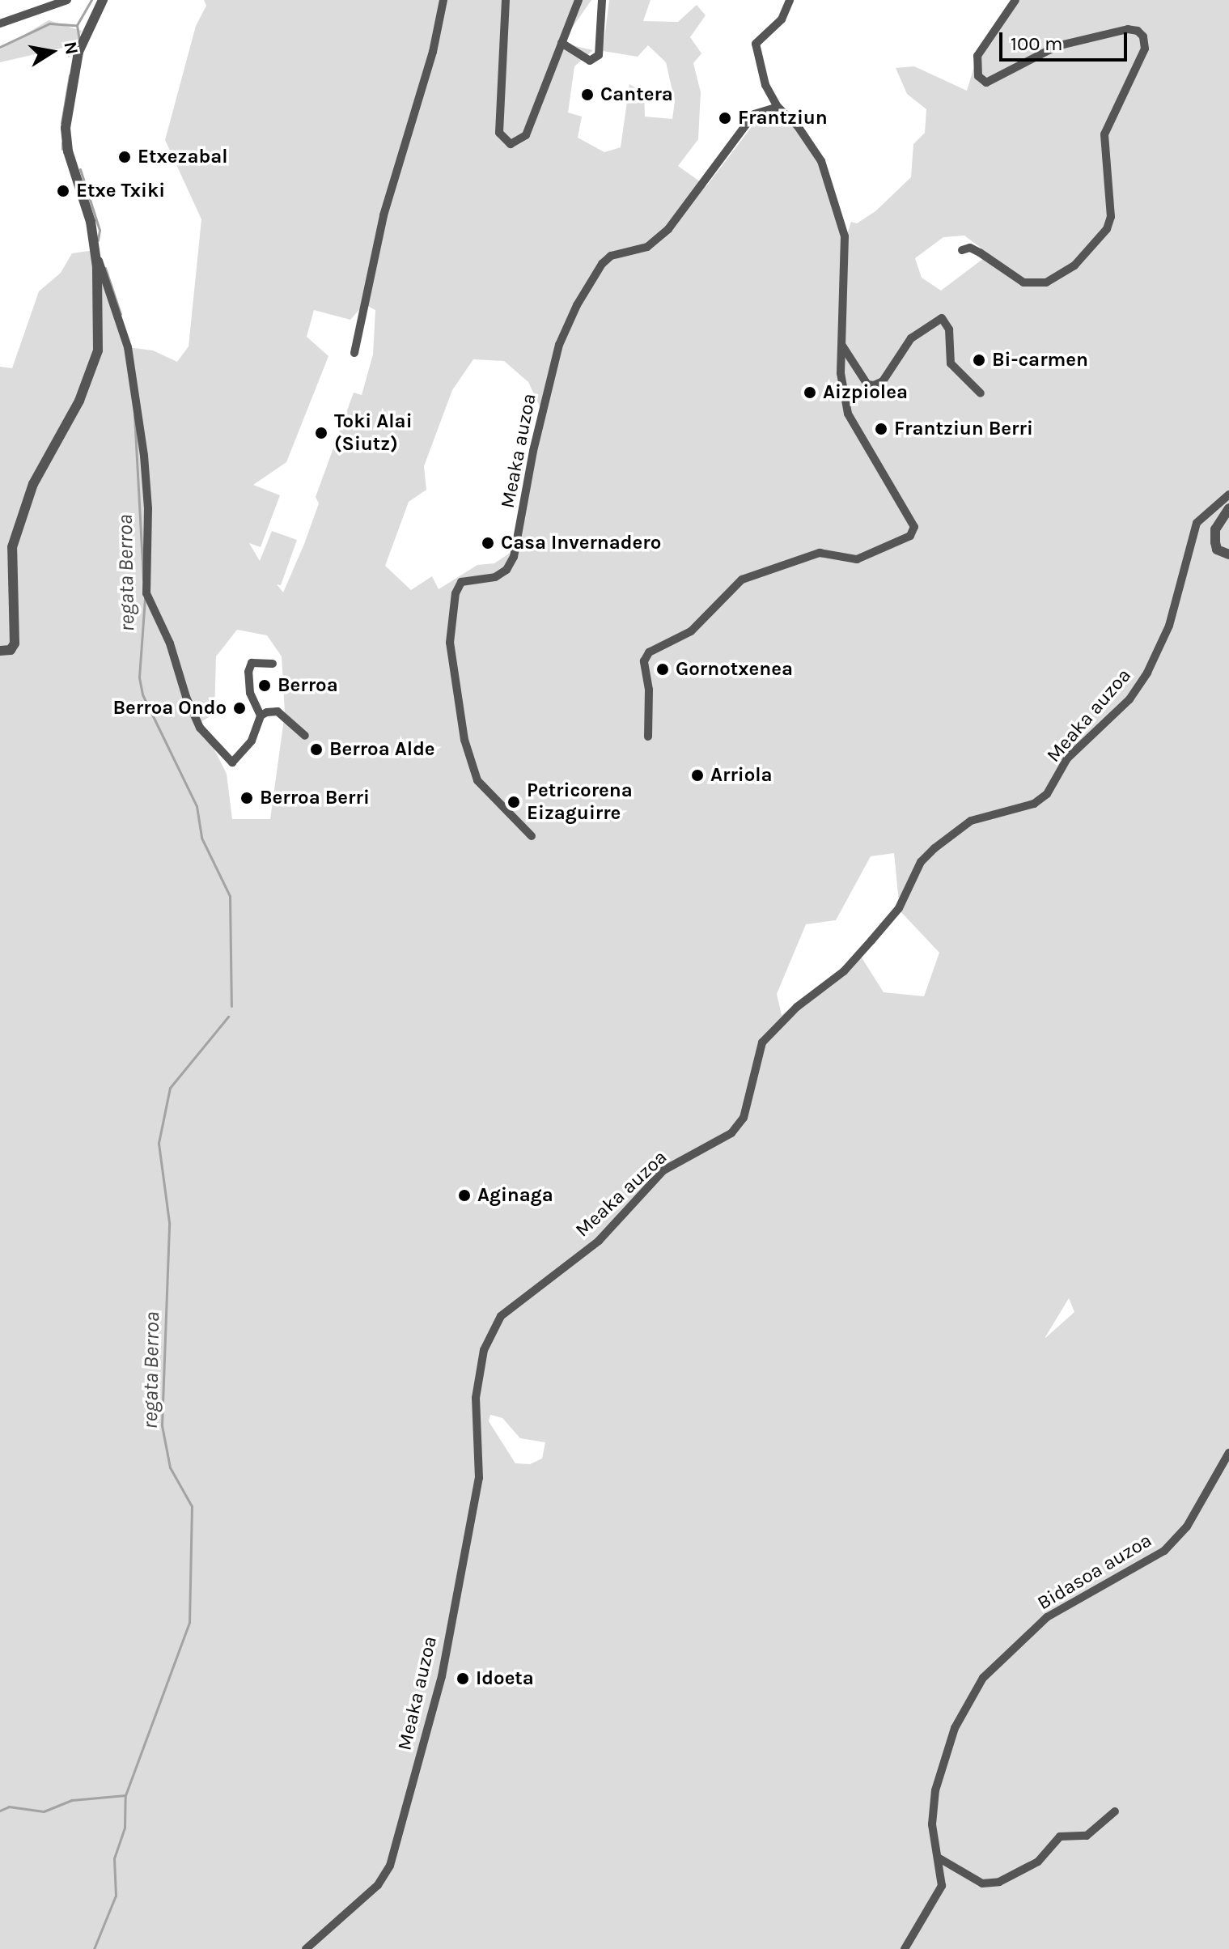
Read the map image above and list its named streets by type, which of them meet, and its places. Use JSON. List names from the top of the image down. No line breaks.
{"streets":{"street":["Meaka auzoa","Bidasoa auzoa"]},"water":["regata Berroa"],"places":["Cantera","Frantziun","Etxezabal","Etxe Txiki","Bi-carmen","Aizpiolea","Frantziun Berri","Toki Alai (Siutz)","Casa Invernadero","Gornotxenea","Berroa","Berroa Ondo","Berroa Alde","Arriola","Berroa Berri","Petricorena Eizaguirre","Aginaga","Idoeta"],"scale_bar":"100 m","north":"right"}
